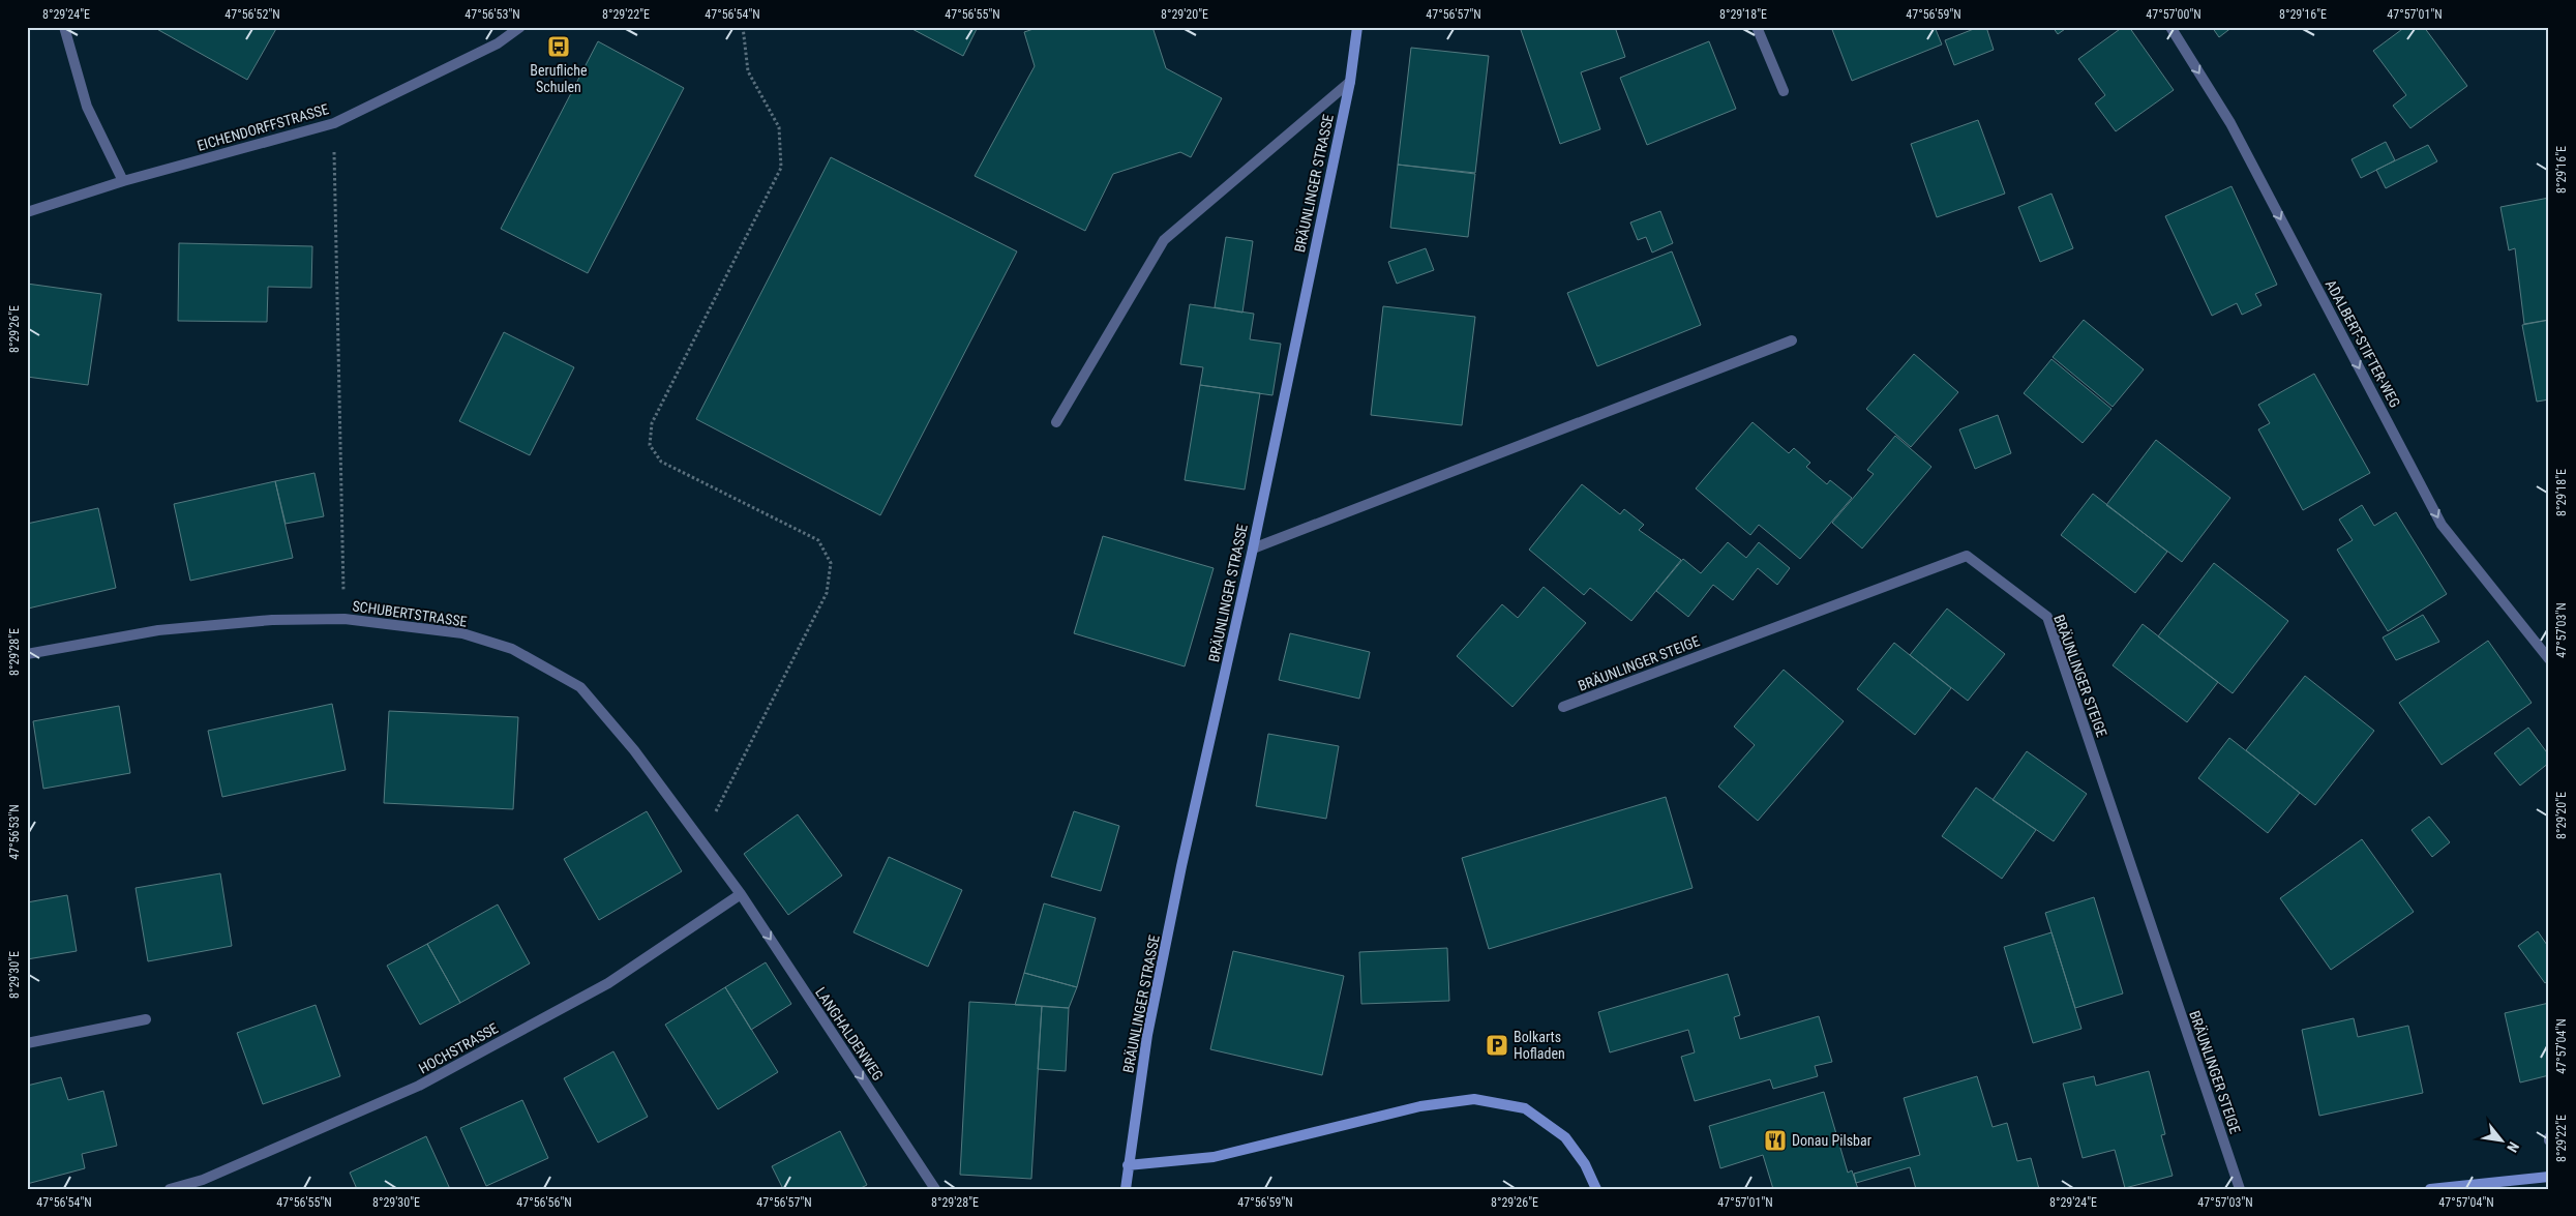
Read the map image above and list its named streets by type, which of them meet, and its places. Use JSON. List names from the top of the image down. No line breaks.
{"streets":{"main road":["BRÄUNLINGER STRASSE"],"street":["EICHENDORFFSTRASSE","ADALBERT-STIFTER-WEG","SCHUBERTSTRASSE","BRÄUNLINGER STEIGE","LANGHALDENWEG","HOCHSTRASSE"]},"crossings":[["SCHUBERTSTRASSE","LANGHALDENWEG"],["SCHUBERTSTRASSE","HOCHSTRASSE"],["LANGHALDENWEG","HOCHSTRASSE"]],"one_way":["ADALBERT-STIFTER-WEG","LANGHALDENWEG"],"places":{"bus stop":["Berufliche Schulen"],"parking":["Bolkarts Hofladen"],"restaurant":["Donau Pilsbar"]},"north":"bottom right","coordinates":["8°29'24\"E","47°56'52\"N","47°56'53\"N","8°29'22\"E","47°56'54\"N","47°56'55\"N","8°29'20\"E","47°56'57\"N","8°29'18\"E","47°56'59\"N","47°57'00\"N","8°29'16\"E","47°57'01\"N","8°29'26\"E","47°57'03\"N","8°29'28\"E","8°29'30\"E","47°57'04\"N","47°56'56\"N"]}
